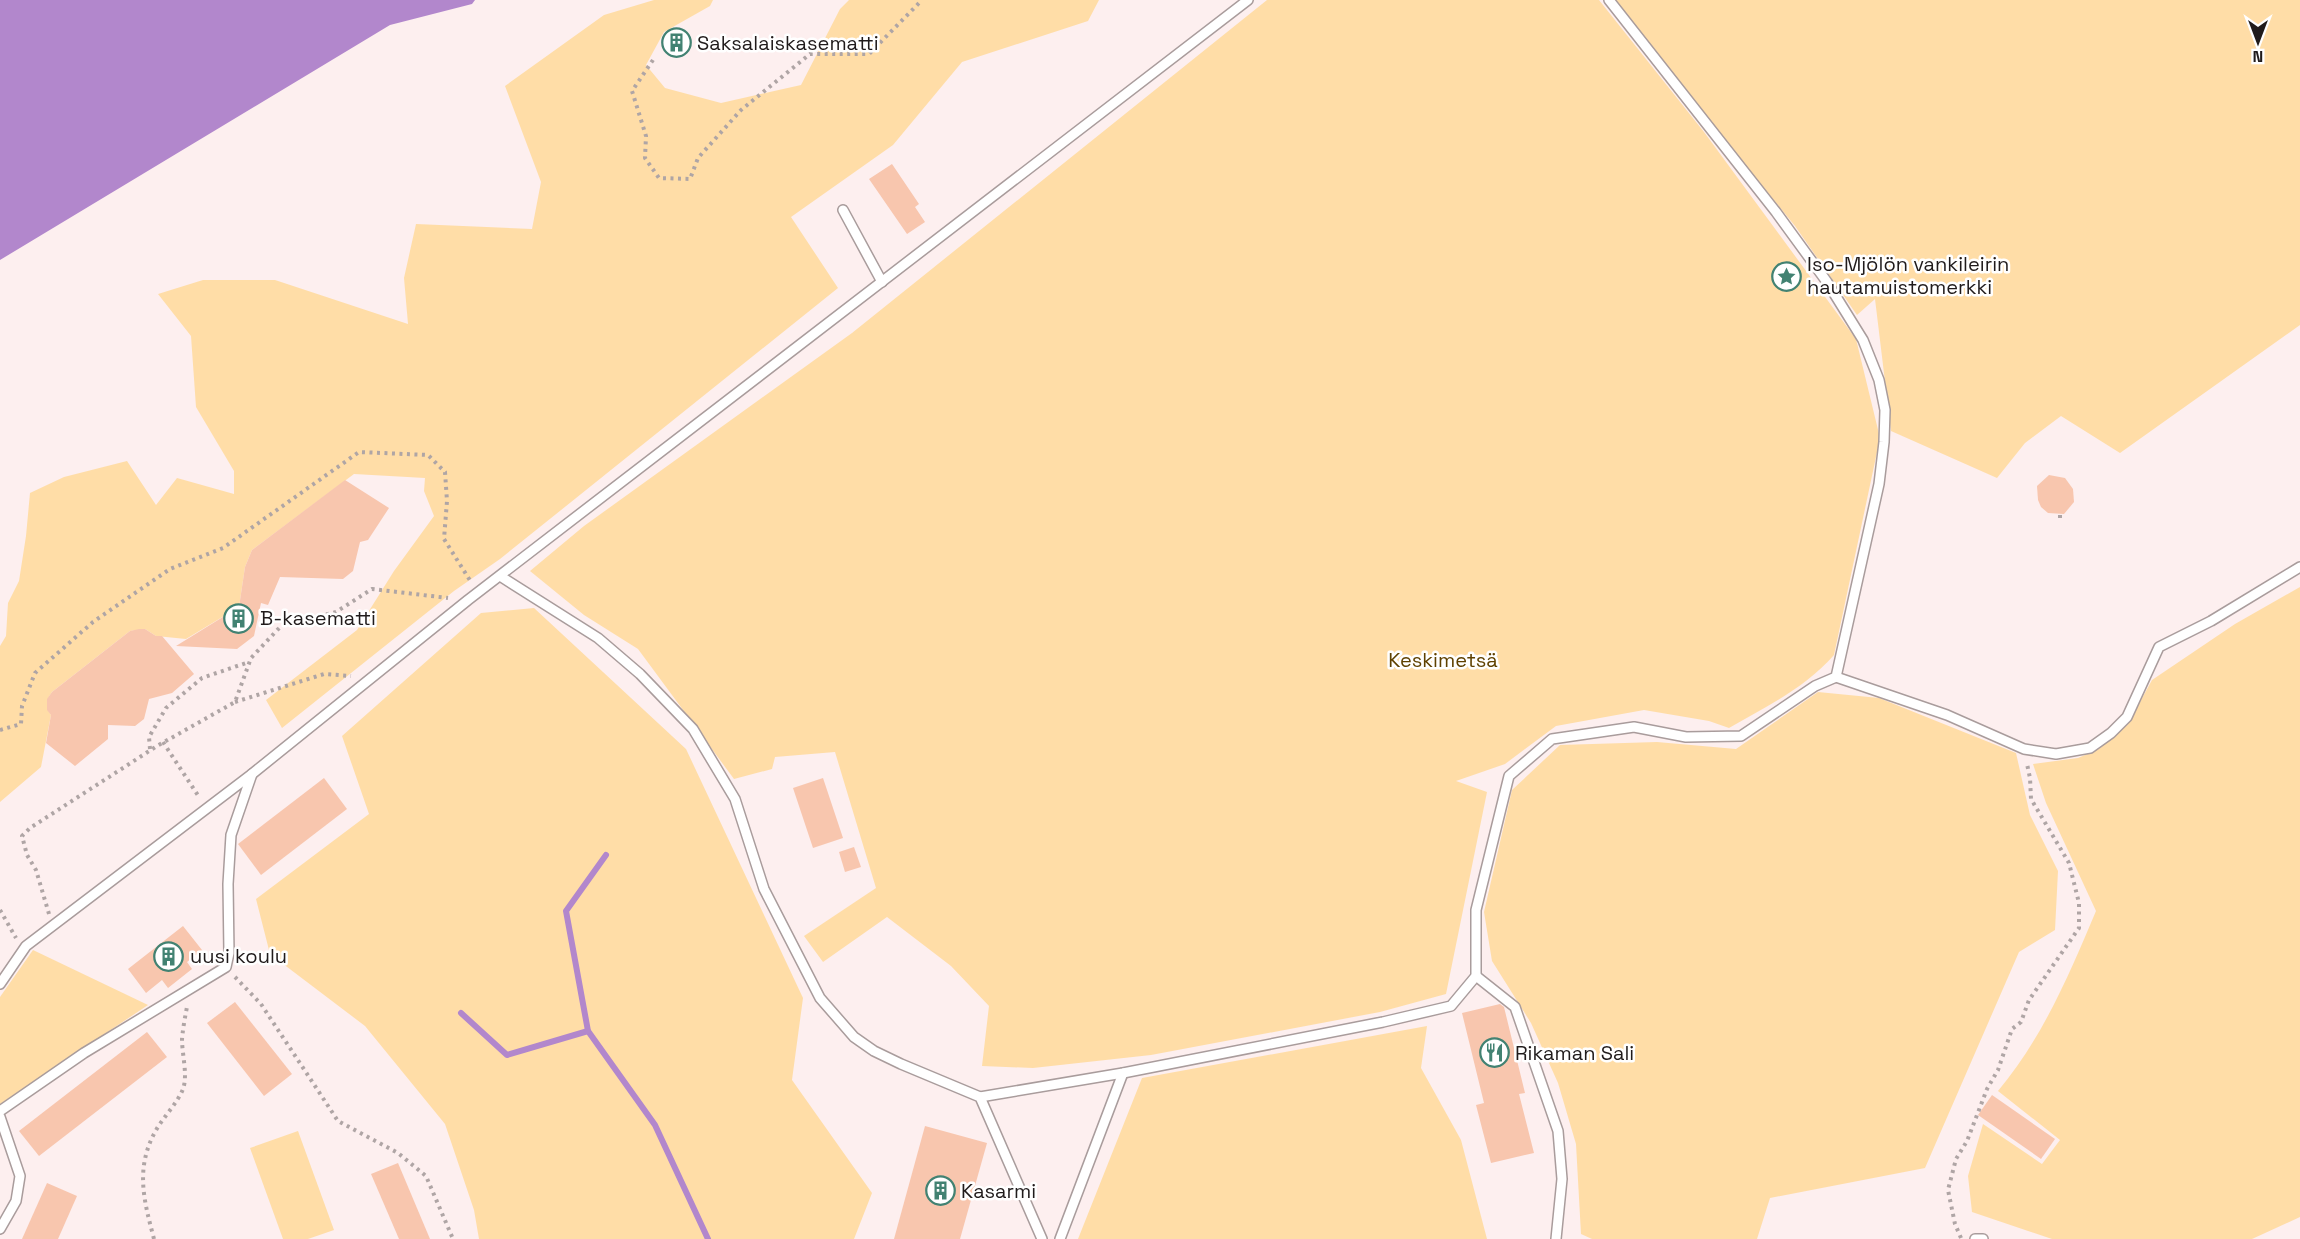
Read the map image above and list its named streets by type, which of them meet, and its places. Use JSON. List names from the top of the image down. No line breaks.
{"parks":["Keskimetsä"],"places":{"building":["Saksalaiskasematti","B-kasematti","uusi koulu","Kasarmi"],"place":["Iso-Mjölön vankileirin hautamuistomerkki"],"restaurant":["Rikaman Sali"]},"north":"bottom"}
